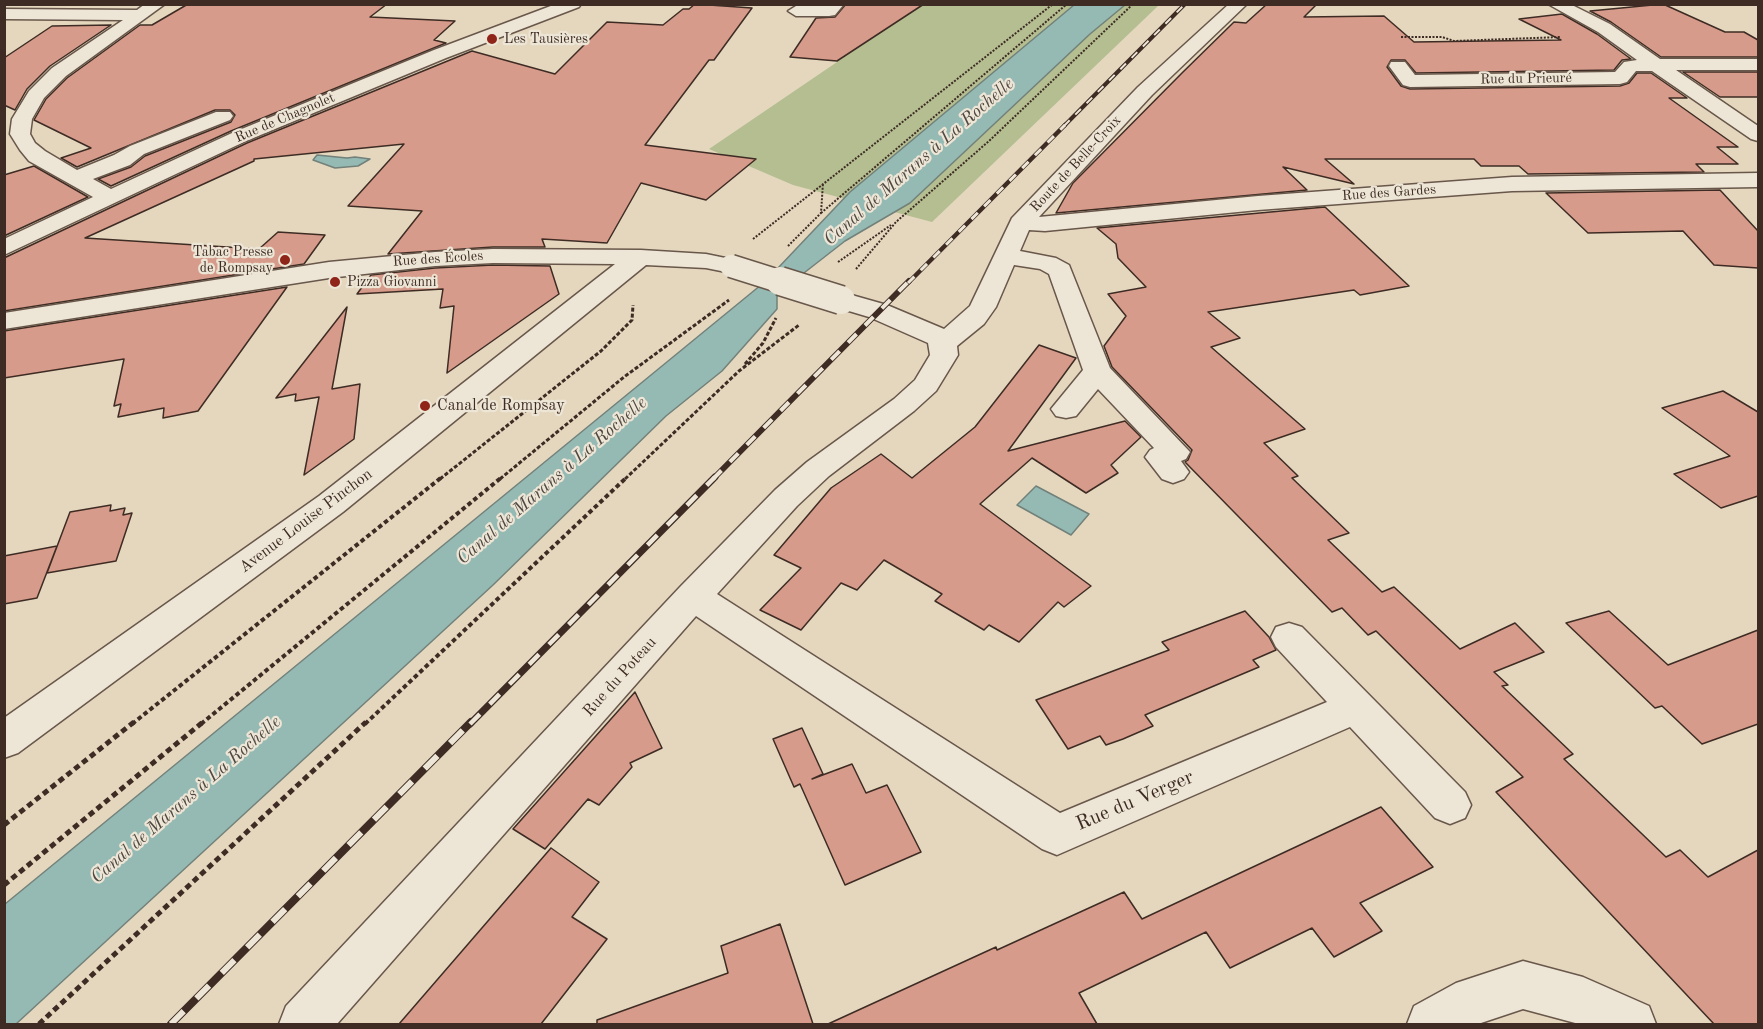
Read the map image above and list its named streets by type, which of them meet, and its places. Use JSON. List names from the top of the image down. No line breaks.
{"streets":{"street":["Rue du Prieuré","Rue de Chagnolet","Route de Belle-Croix","Rue des Gardes","Rue des Écoles","Avenue Louise Pinchon","Rue du Poteau","Rue du Verger"]},"crossings":[["Route de Belle-Croix","Rue des Gardes"],["Route de Belle-Croix","Rue des Écoles"],["Route de Belle-Croix","Rue du Poteau"],["Rue des Écoles","Avenue Louise Pinchon"],["Rue des Écoles","Rue du Poteau"],["Rue du Poteau","Rue du Verger"]],"water":["Canal de Marans à La Rochelle"],"places":["Les Tausières","Tabac Presse de Rompsay","Pizza Giovanni","Canal de Rompsay"]}
